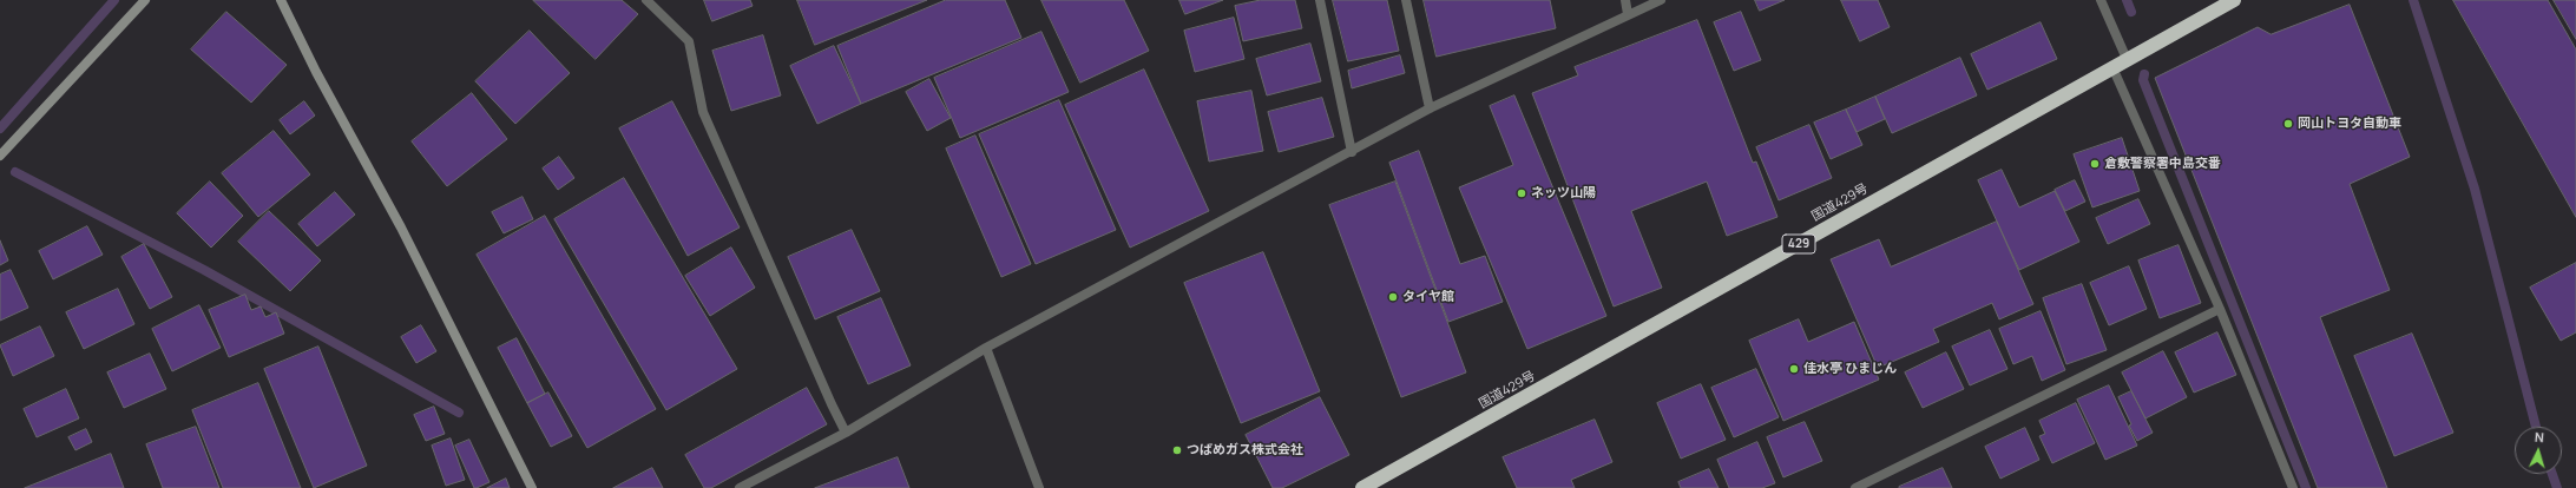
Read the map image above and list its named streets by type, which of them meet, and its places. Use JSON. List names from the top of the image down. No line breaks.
{"streets":{"highway":["国道429号","429"]},"places":["岡山トヨタ自動車","倉敷警察署中島交番","ネッツ山陽","タイヤ館","佳水亭 ひまじん","つばめガス株式会社"],"north":"top"}
